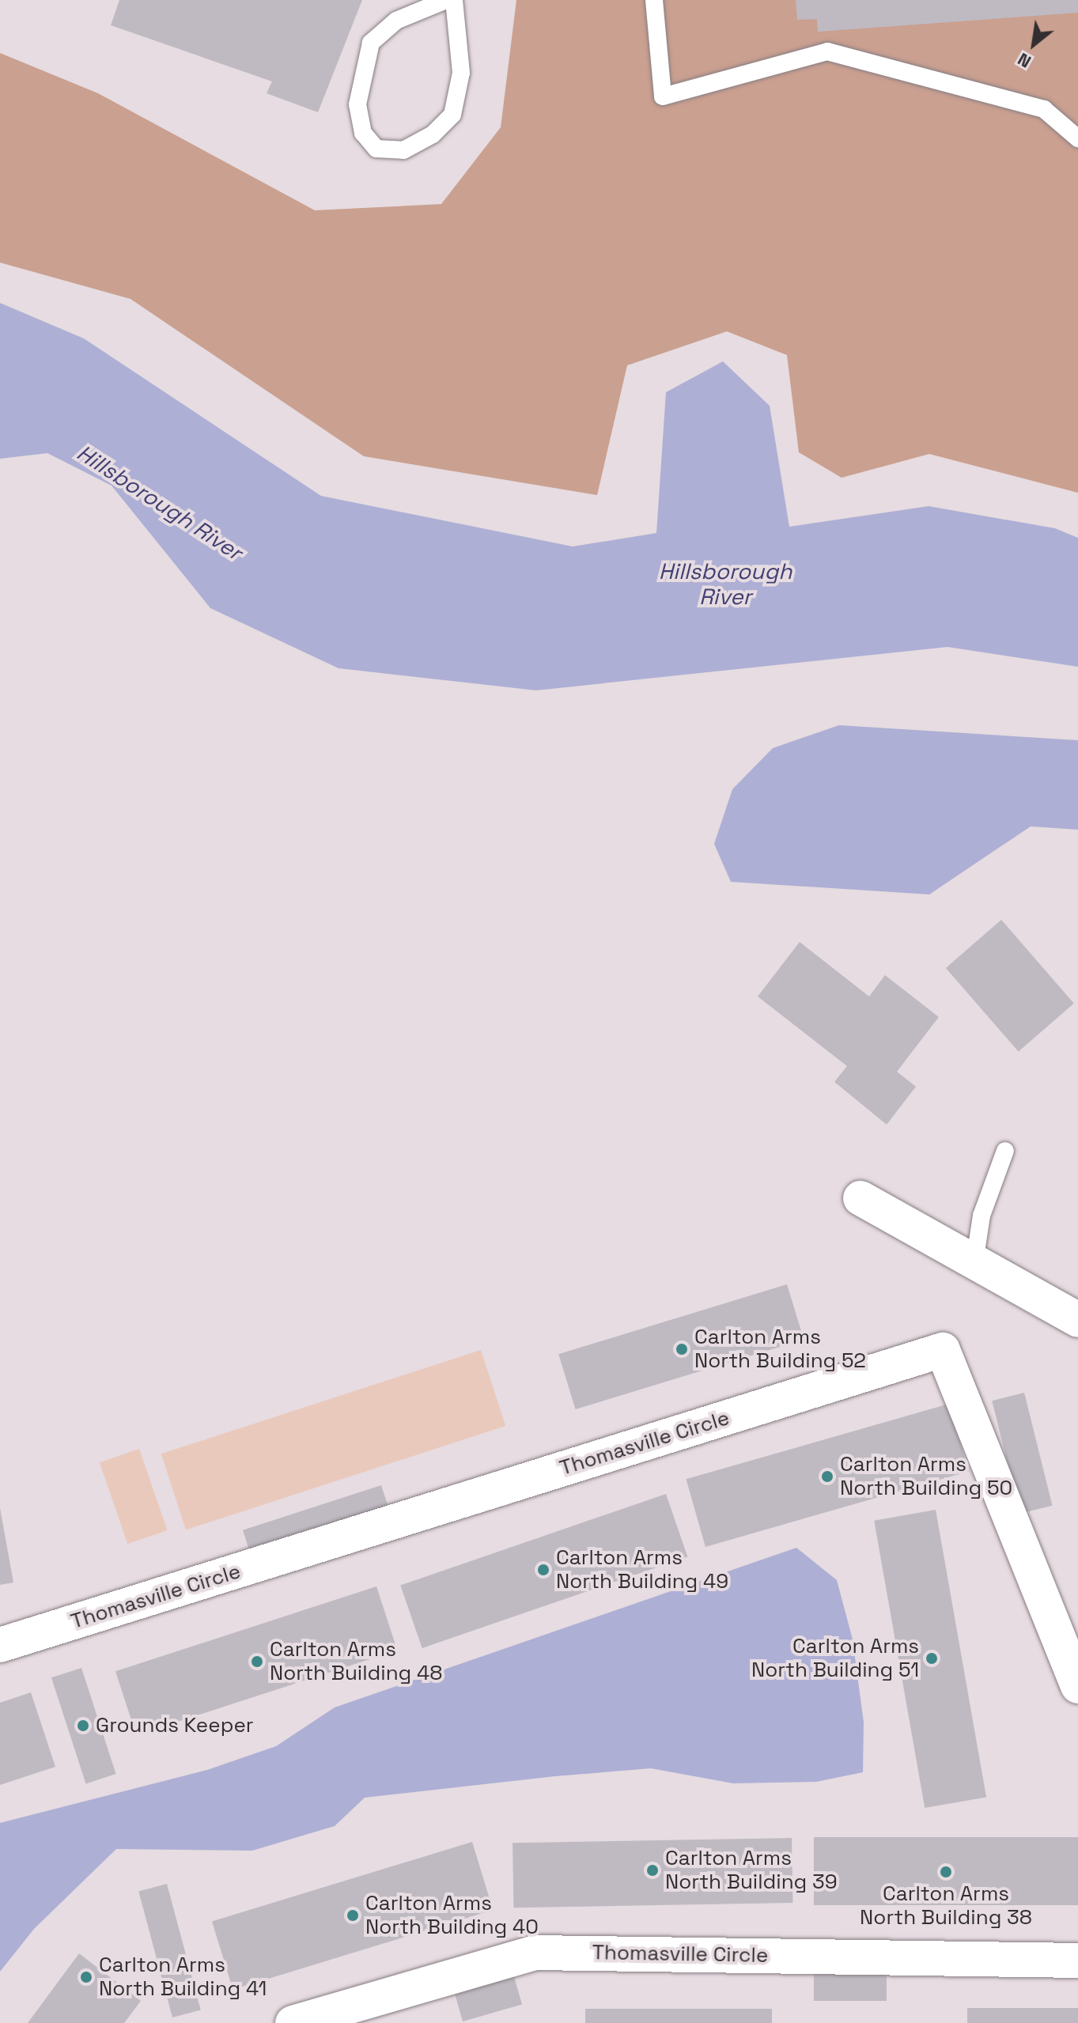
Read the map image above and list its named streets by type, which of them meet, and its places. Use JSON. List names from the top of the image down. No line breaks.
{"streets":{"street":["Thomasville Circle"]},"water":["Hillsborough River"],"places":["Carlton Arms North Building 52","Carlton Arms North Building 50","Carlton Arms North Building 49","Carlton Arms North Building 51","Carlton Arms North Building 48","Grounds Keeper","Carlton Arms North Building 39","Carlton Arms North Building 38","Carlton Arms North Building 40","Carlton Arms North Building 41"],"north":"bottom left"}
